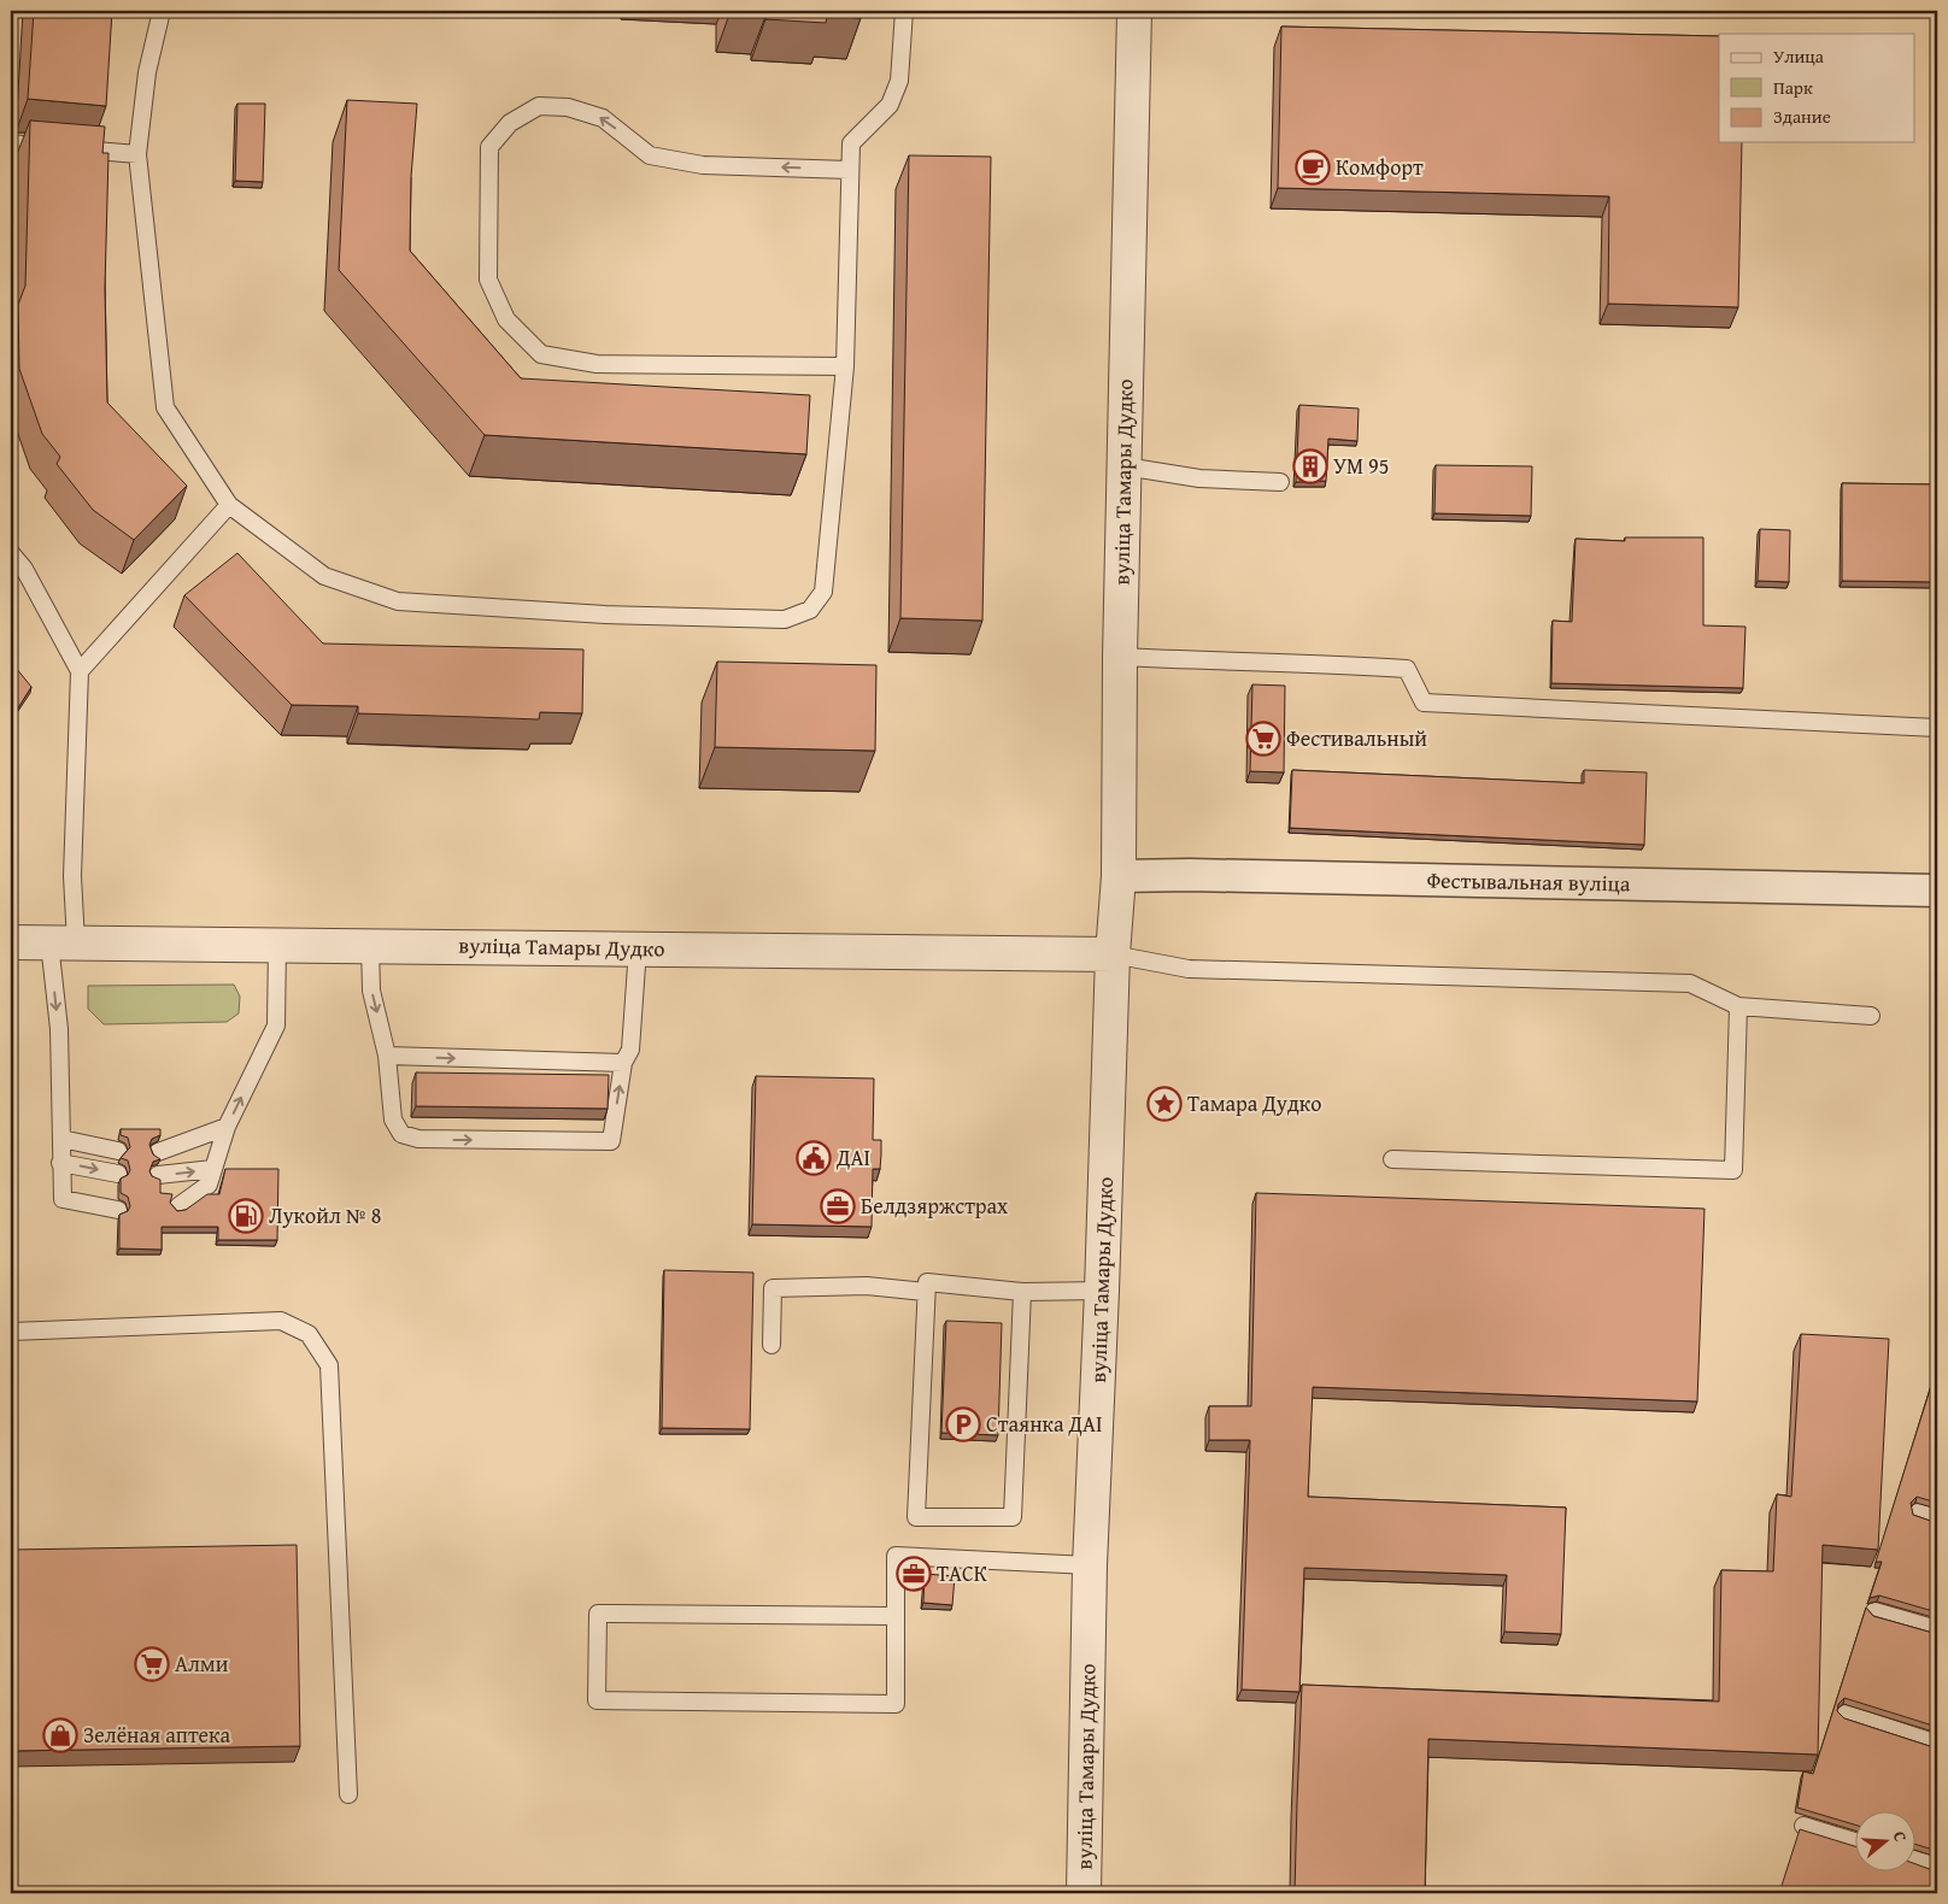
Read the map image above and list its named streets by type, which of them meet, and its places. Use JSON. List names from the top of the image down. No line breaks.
{"streets":{"street":["вуліца Тамары Дудко","Фестывальная вуліца"]},"crossings":[["вуліца Тамары Дудко","Фестывальная вуліца"]],"places":{"cafe":["Комфорт"],"building":["УМ 95"],"supermarket":["Фестивальный","Алми"],"place":["Тамара Дудко"],"public building":["ДАІ"],"office":["Белдзяржстрах","ТАСК"],"fuel station":["Лукойл № 8"],"parking":["Стаянка ДАІ"],"shop":["Зелёная аптека"]},"legend":["Улица","Парк","Здание"],"north":"right"}
